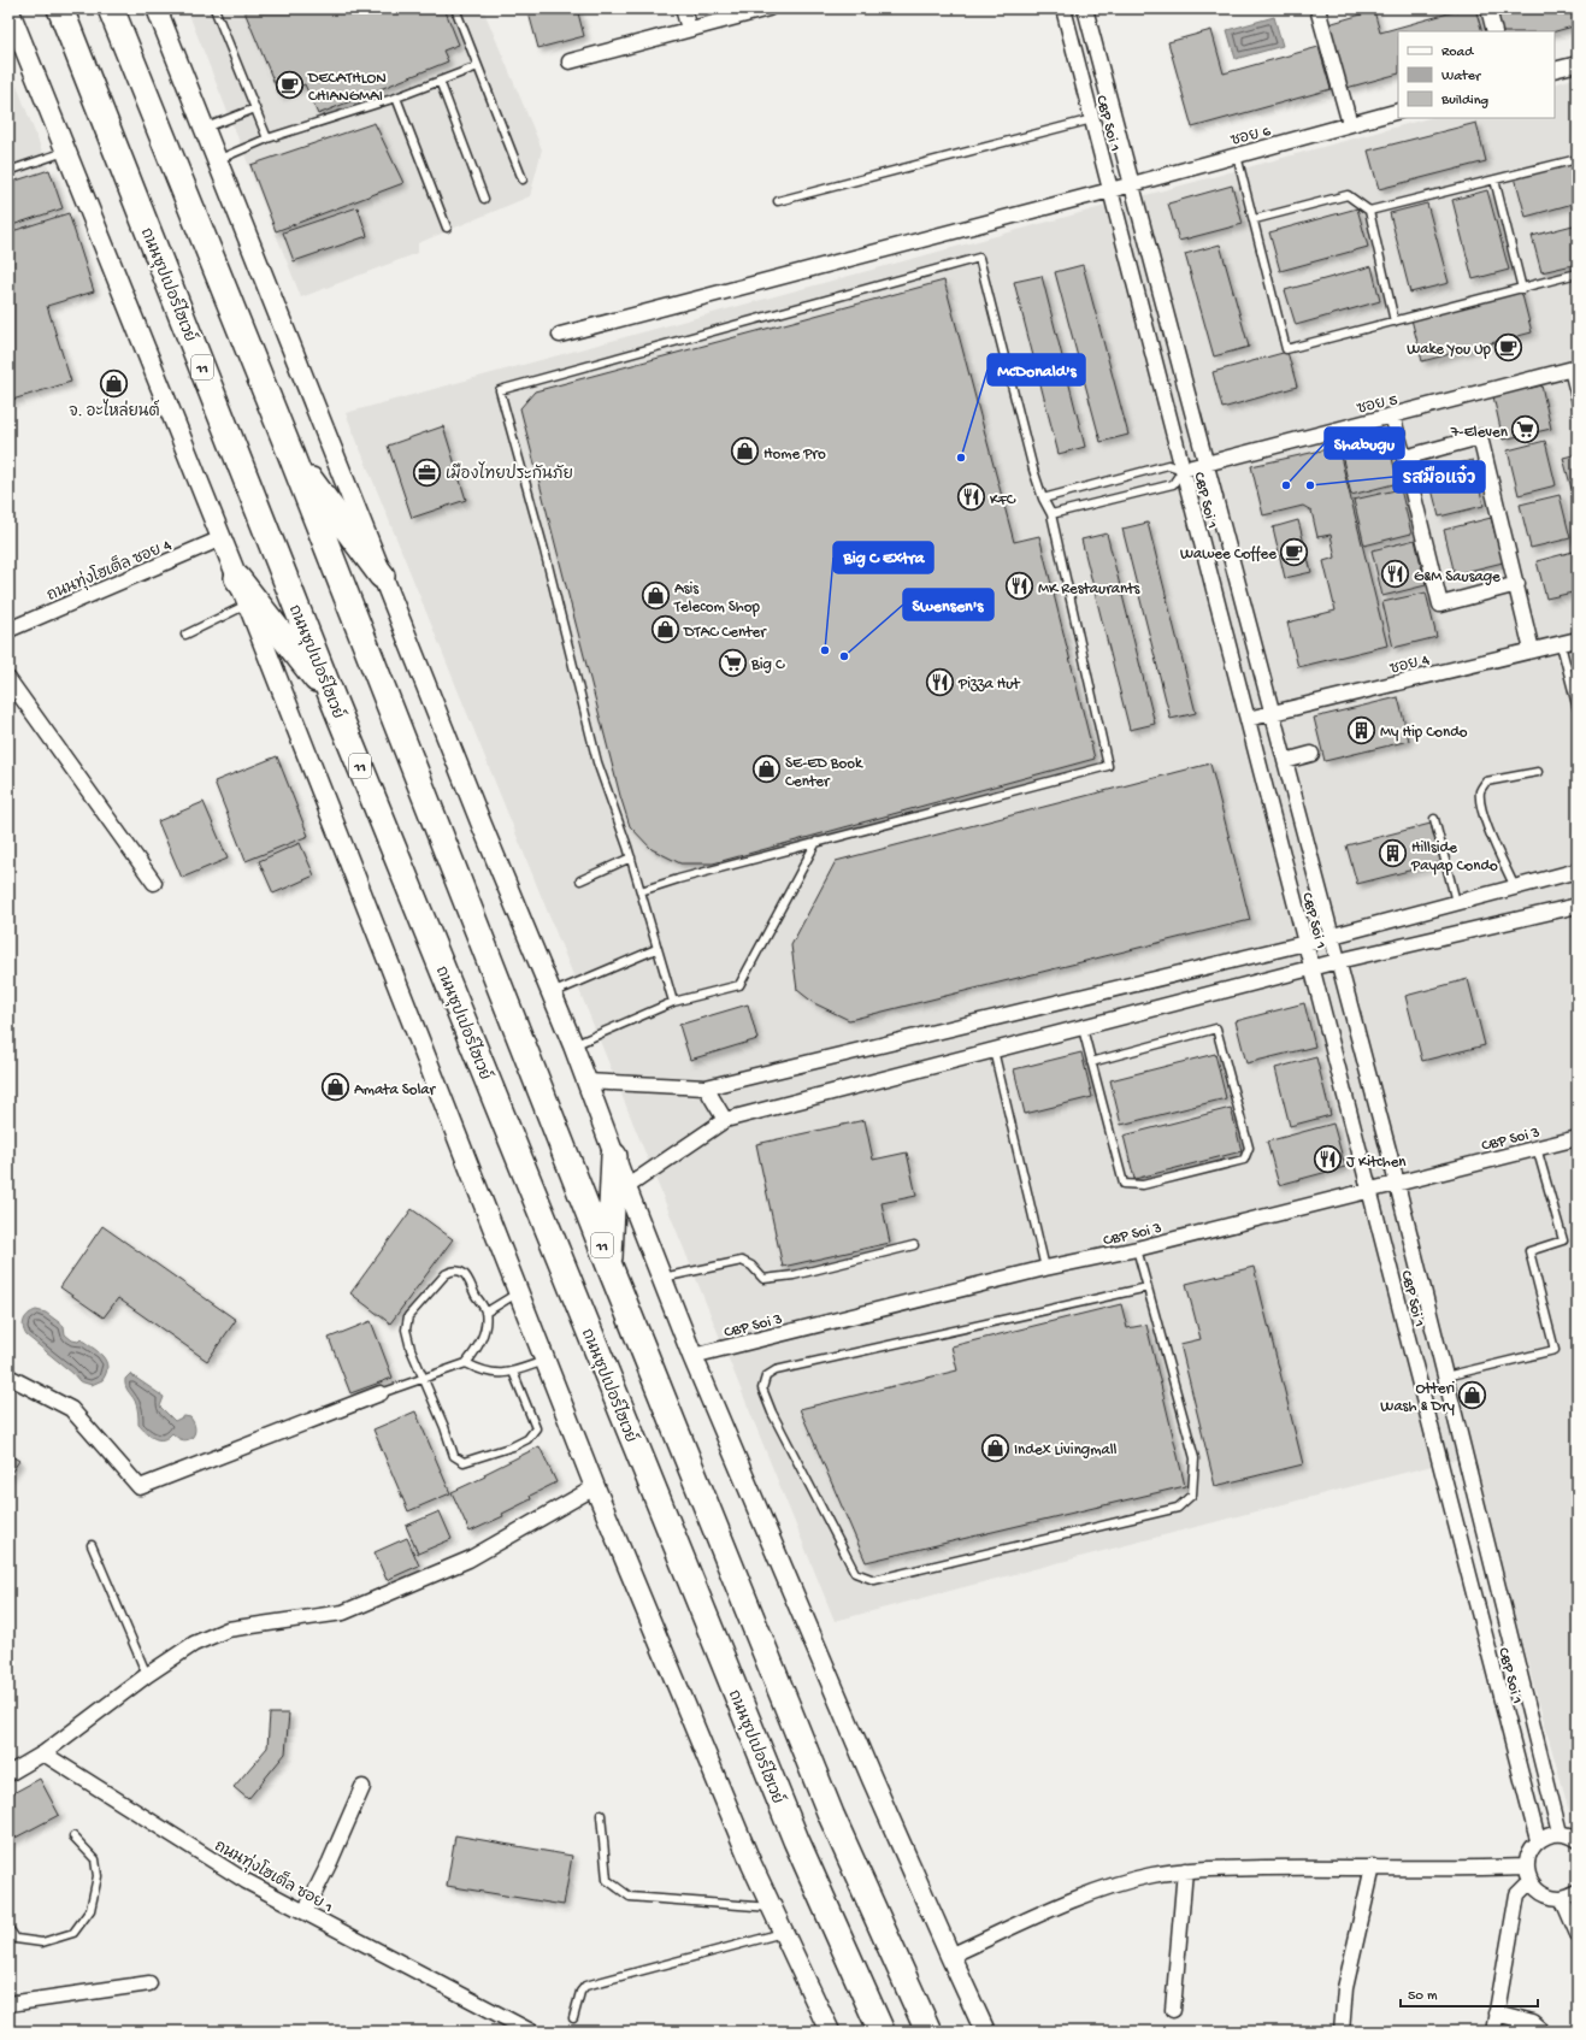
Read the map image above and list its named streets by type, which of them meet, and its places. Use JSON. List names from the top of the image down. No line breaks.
{"streets":{"highway":["ถนนซุปเปอร์ไฮเวย์","11"],"street":["CBP Soi 1","ซอย 6","ซอย 5","ถนนทุ่งโฮเต็ล ซอย 4","ซอย 4","CBP Soi 3","ถนนทุ่งโฮเต็ล ซอย 1"]},"crossings":[["CBP Soi 1","ซอย 6"],["CBP Soi 1","ซอย 5"],["CBP Soi 1","ซอย 4"],["CBP Soi 1","CBP Soi 3"]],"places":{"cafe":["DECATHLON CHIANGMAI","Wake You Up","Wawee Coffee"],"shop":["จ. อะไหล่ยนต์","Home Pro","Asis Telecom Shop","DTAC Center","SE-ED Book Center","Amata Solar","Otteri Wash & Dry","Index Livingmall"],"supermarket":["7-Eleven","Big C"],"other":["McDonald's","Shabugu","รสมือแจ๋ว","Big C Extra","Swensen's"],"office":["เมืองไทยประกันภัย"],"restaurant":["KFC","G&M Sausage","MK Restaurants","Pizza Hut","J Kitchen"],"building":["My Hip Condo","Hillside Payap Condo"]},"legend":["Road","Water","Building"],"scale_bar":"50 m"}
